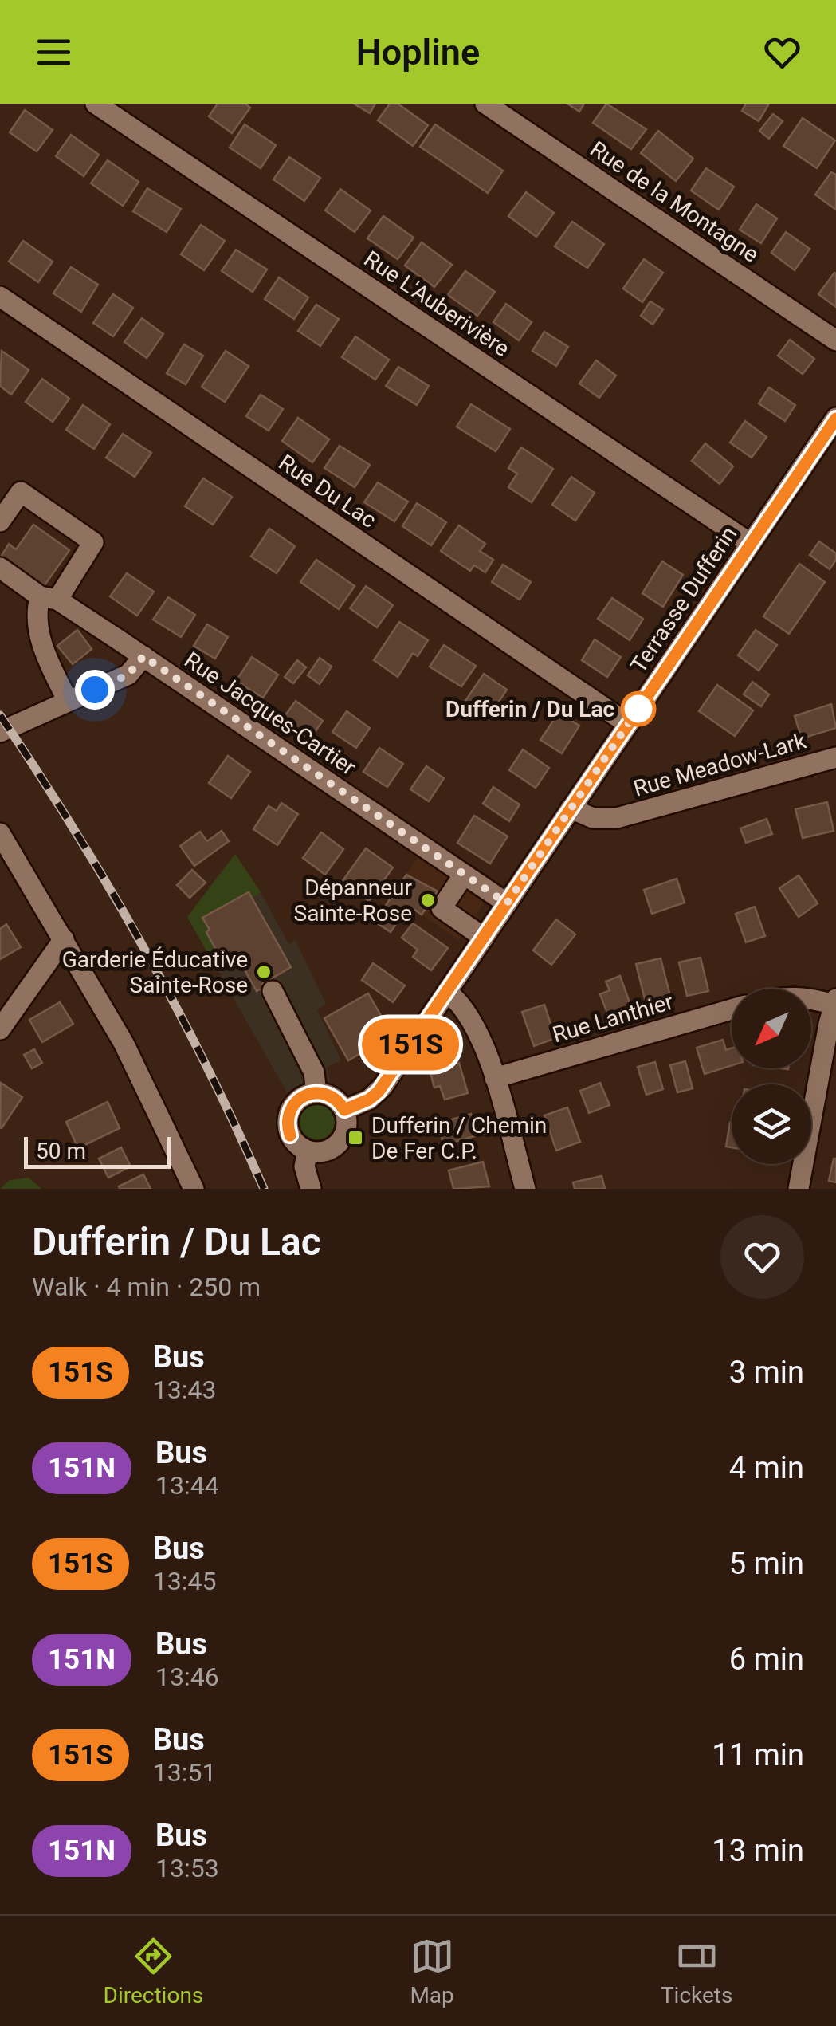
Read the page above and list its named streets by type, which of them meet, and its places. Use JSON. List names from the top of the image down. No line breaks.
{"streets":{"street":["Rue de la Montagne","Rue L'Auberivière","Rue Du Lac","Terrasse Dufferin","Rue Jacques-Cartier","Rue Meadow-Lark","Rue Lanthier"]},"crossings":[["Rue L'Auberivière","Terrasse Dufferin"],["Rue Du Lac","Terrasse Dufferin"],["Terrasse Dufferin","Rue Jacques-Cartier"],["Terrasse Dufferin","Rue Meadow-Lark"]],"places":{"other":["Dufferin / Du Lac","Dépanneur Sainte-Rose","Garderie Éducative Sainte-Rose"],"transit":["Dufferin / Chemin De Fer C.P."]},"lines":["bus line 151S"],"scale_bar":"50 m","north":"bottom left","page":{"header":"Hopline","on_map":"151S","scale":"50 m","heading":["Dufferin / Du Lac","Walk · 4 min · 250 m"],"list":[{"mark":"151S","name":"Bus","note":"13:43","value":"3 min"},{"mark":"151N","name":"Bus","note":"13:44","value":"4 min"},{"mark":"151S","name":"Bus","note":"13:45","value":"5 min"},{"mark":"151N","name":"Bus","note":"13:46","value":"6 min"},{"mark":"151S","name":"Bus","note":"13:51","value":"11 min"},{"mark":"151N","name":"Bus","note":"13:53","value":"13 min"}],"tabs":["Directions","Map","Tickets"]}}
